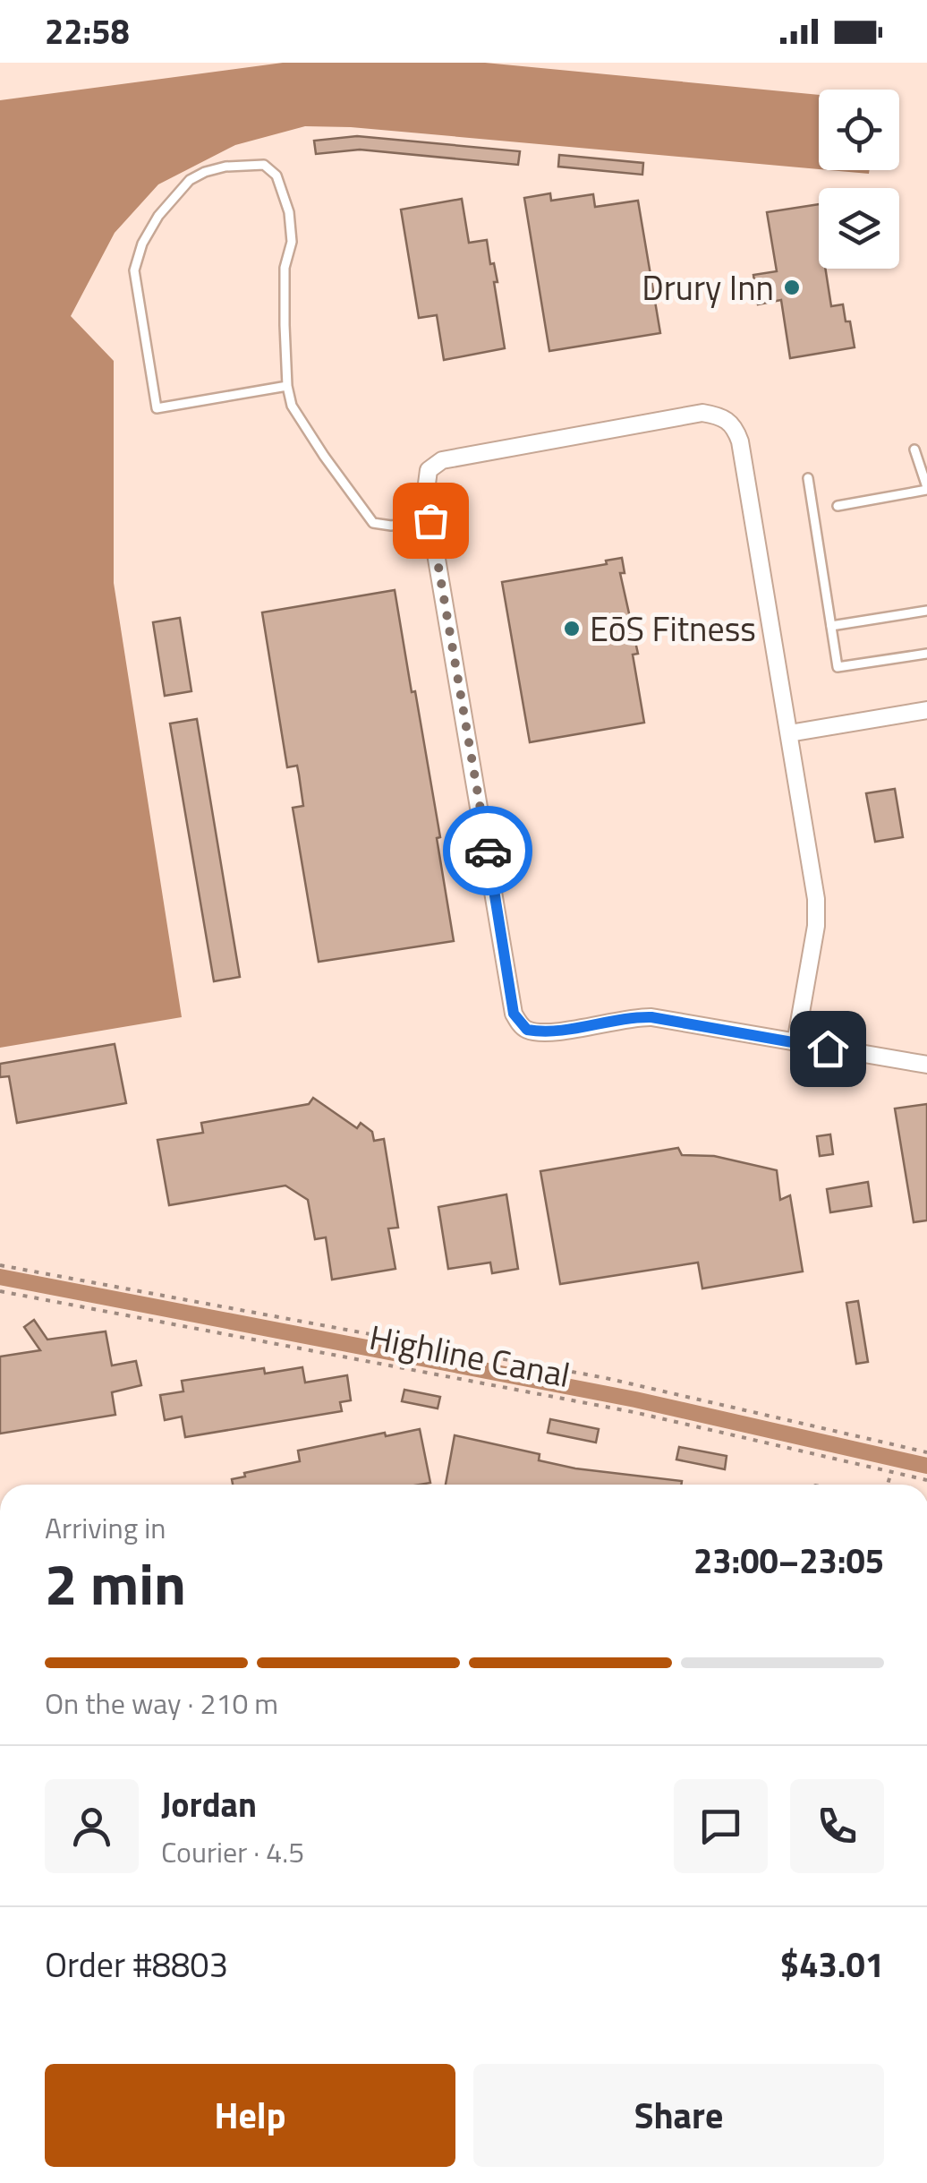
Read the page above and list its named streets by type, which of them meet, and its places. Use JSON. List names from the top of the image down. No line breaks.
{"streets":{"path":["Highline Canal"]},"places":["Drury Inn","EōS Fitness"],"page":{"status":"22:58","heading":["2 min","Arriving in","23:00–23:05"],"panel":["Jordan","Courier · 4.5","Order #8803","$43.01"],"bar":"On the way · 210 m","buttons":["Help","Share"]}}
